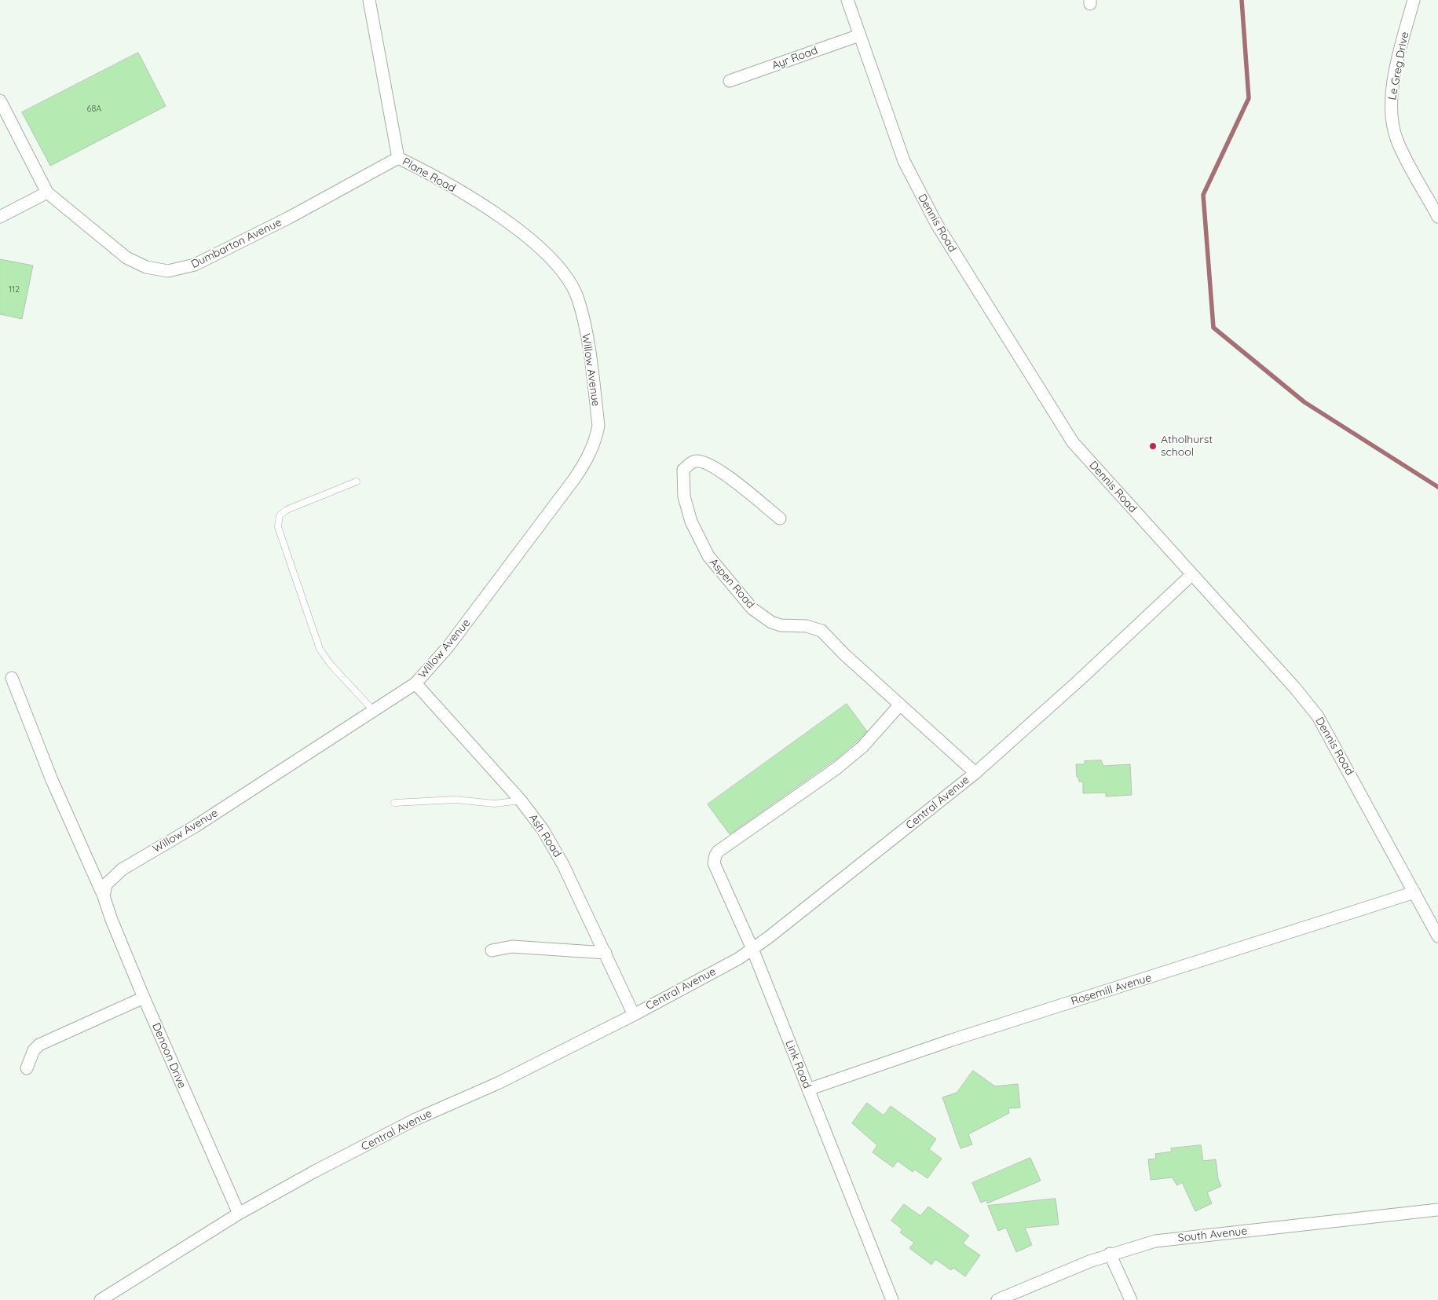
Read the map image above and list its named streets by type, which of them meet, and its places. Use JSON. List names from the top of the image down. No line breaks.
{"streets":{"street":["Ayr Road","Le Greg Drive","Plane Road","Dennis Road","Dumbarton Avenue","Willow Avenue","Aspen Road","Central Avenue","Ash Road","Rosemill Avenue","Denoon Drive","Link Road","South Avenue"]},"crossings":[["Ayr Road","Dennis Road"],["Plane Road","Dumbarton Avenue"],["Plane Road","Willow Avenue"],["Dennis Road","Central Avenue"],["Dennis Road","Rosemill Avenue"],["Willow Avenue","Ash Road"],["Willow Avenue","Denoon Drive"],["Aspen Road","Central Avenue"],["Aspen Road","Link Road"],["Central Avenue","Ash Road"],["Central Avenue","Denoon Drive"],["Central Avenue","Link Road"],["Rosemill Avenue","Link Road"]],"places":["Atholhurst school"],"house_numbers":["68A","112"]}
